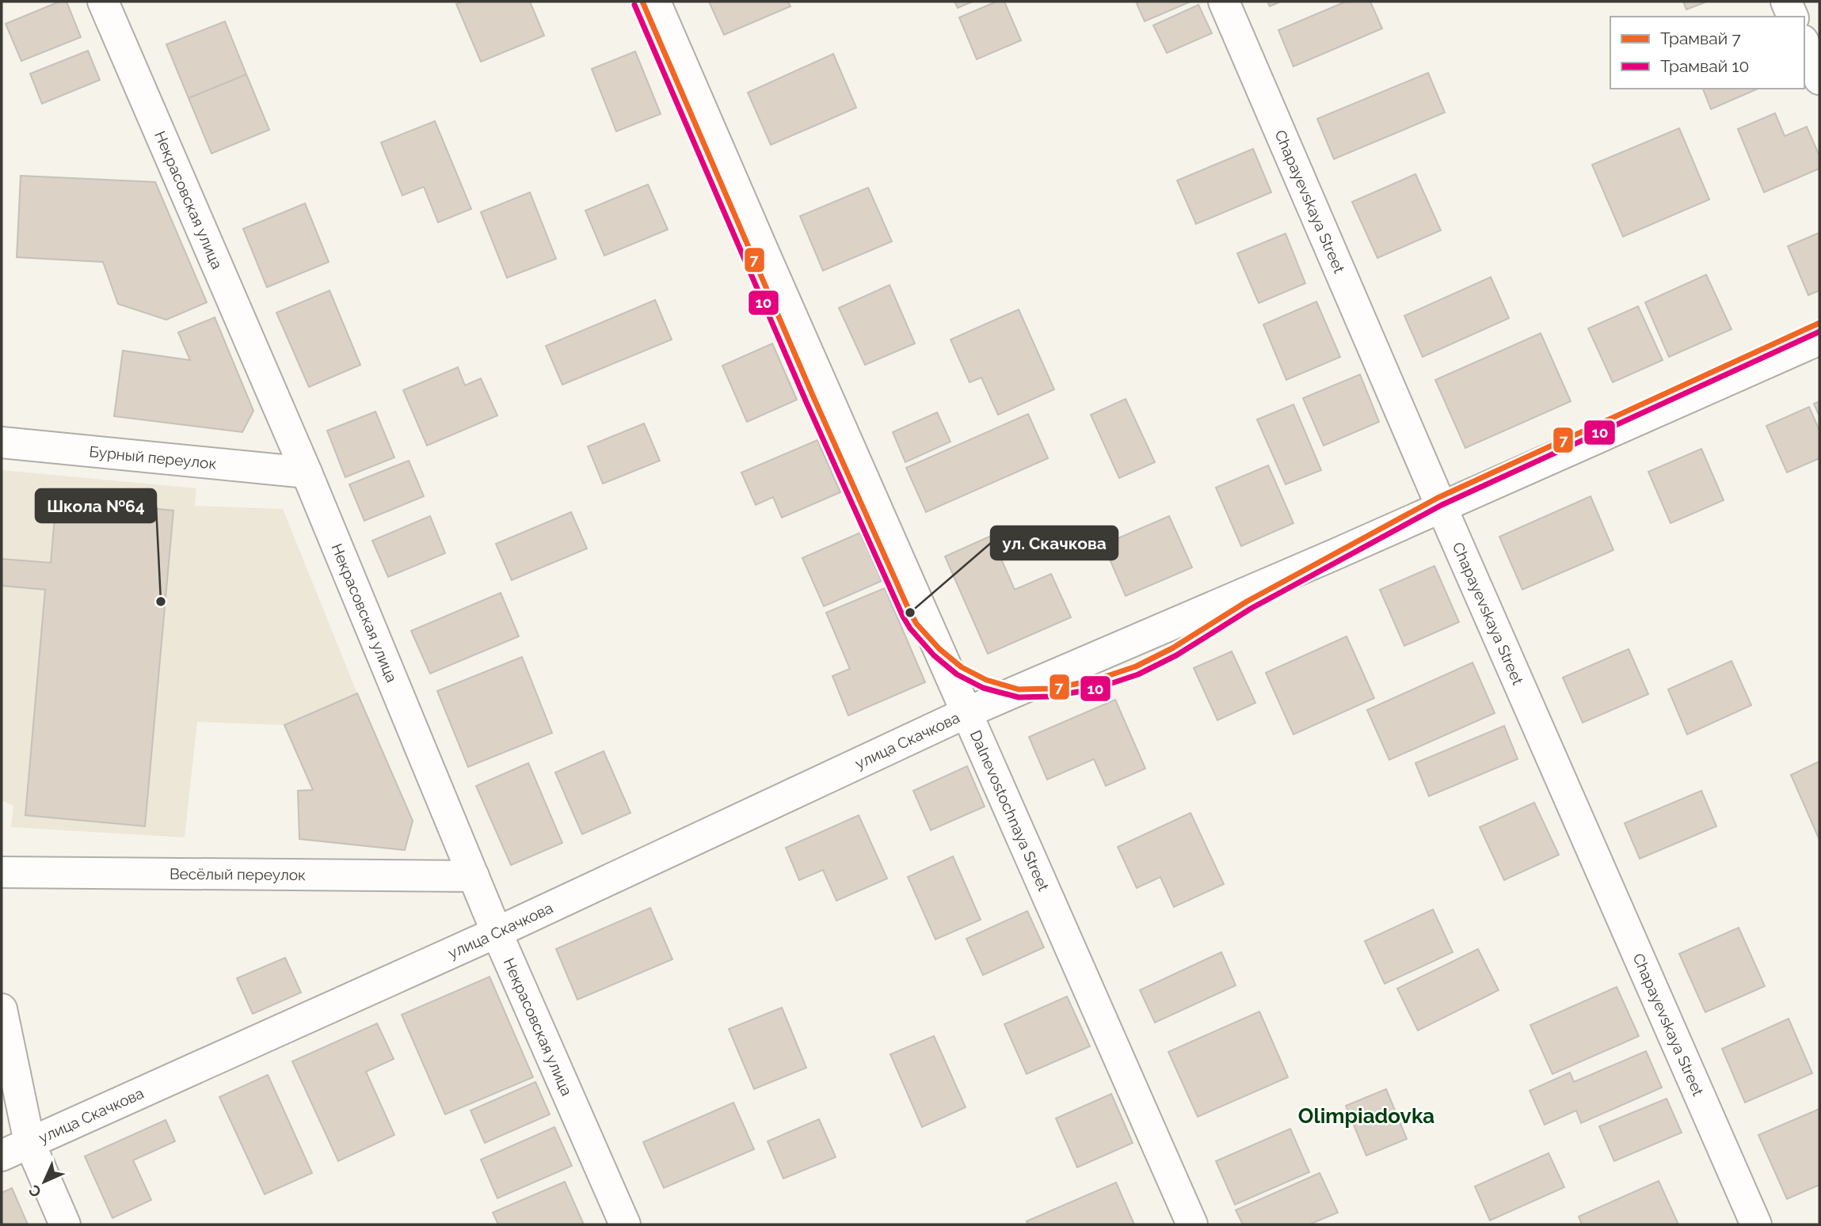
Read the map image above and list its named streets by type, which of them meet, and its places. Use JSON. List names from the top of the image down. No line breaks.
{"streets":{"street":["Некрасовская улица","Chapayevskaya Street","Бурный переулок","улица Скачкова","Dalnevostochnaya Street","Весёлый переулок"]},"crossings":[["Некрасовская улица","Бурный переулок"],["Некрасовская улица","улица Скачкова"],["Некрасовская улица","Весёлый переулок"],["Chapayevskaya Street","улица Скачкова"],["улица Скачкова","Dalnevostochnaya Street"]],"districts":["Olimpiadovka"],"places":["Школа №64","ул. Скачкова"],"lines":["tram line 7","tram line 10"],"legend":["Трамвай 7","Трамвай 10"],"north":"bottom left"}
